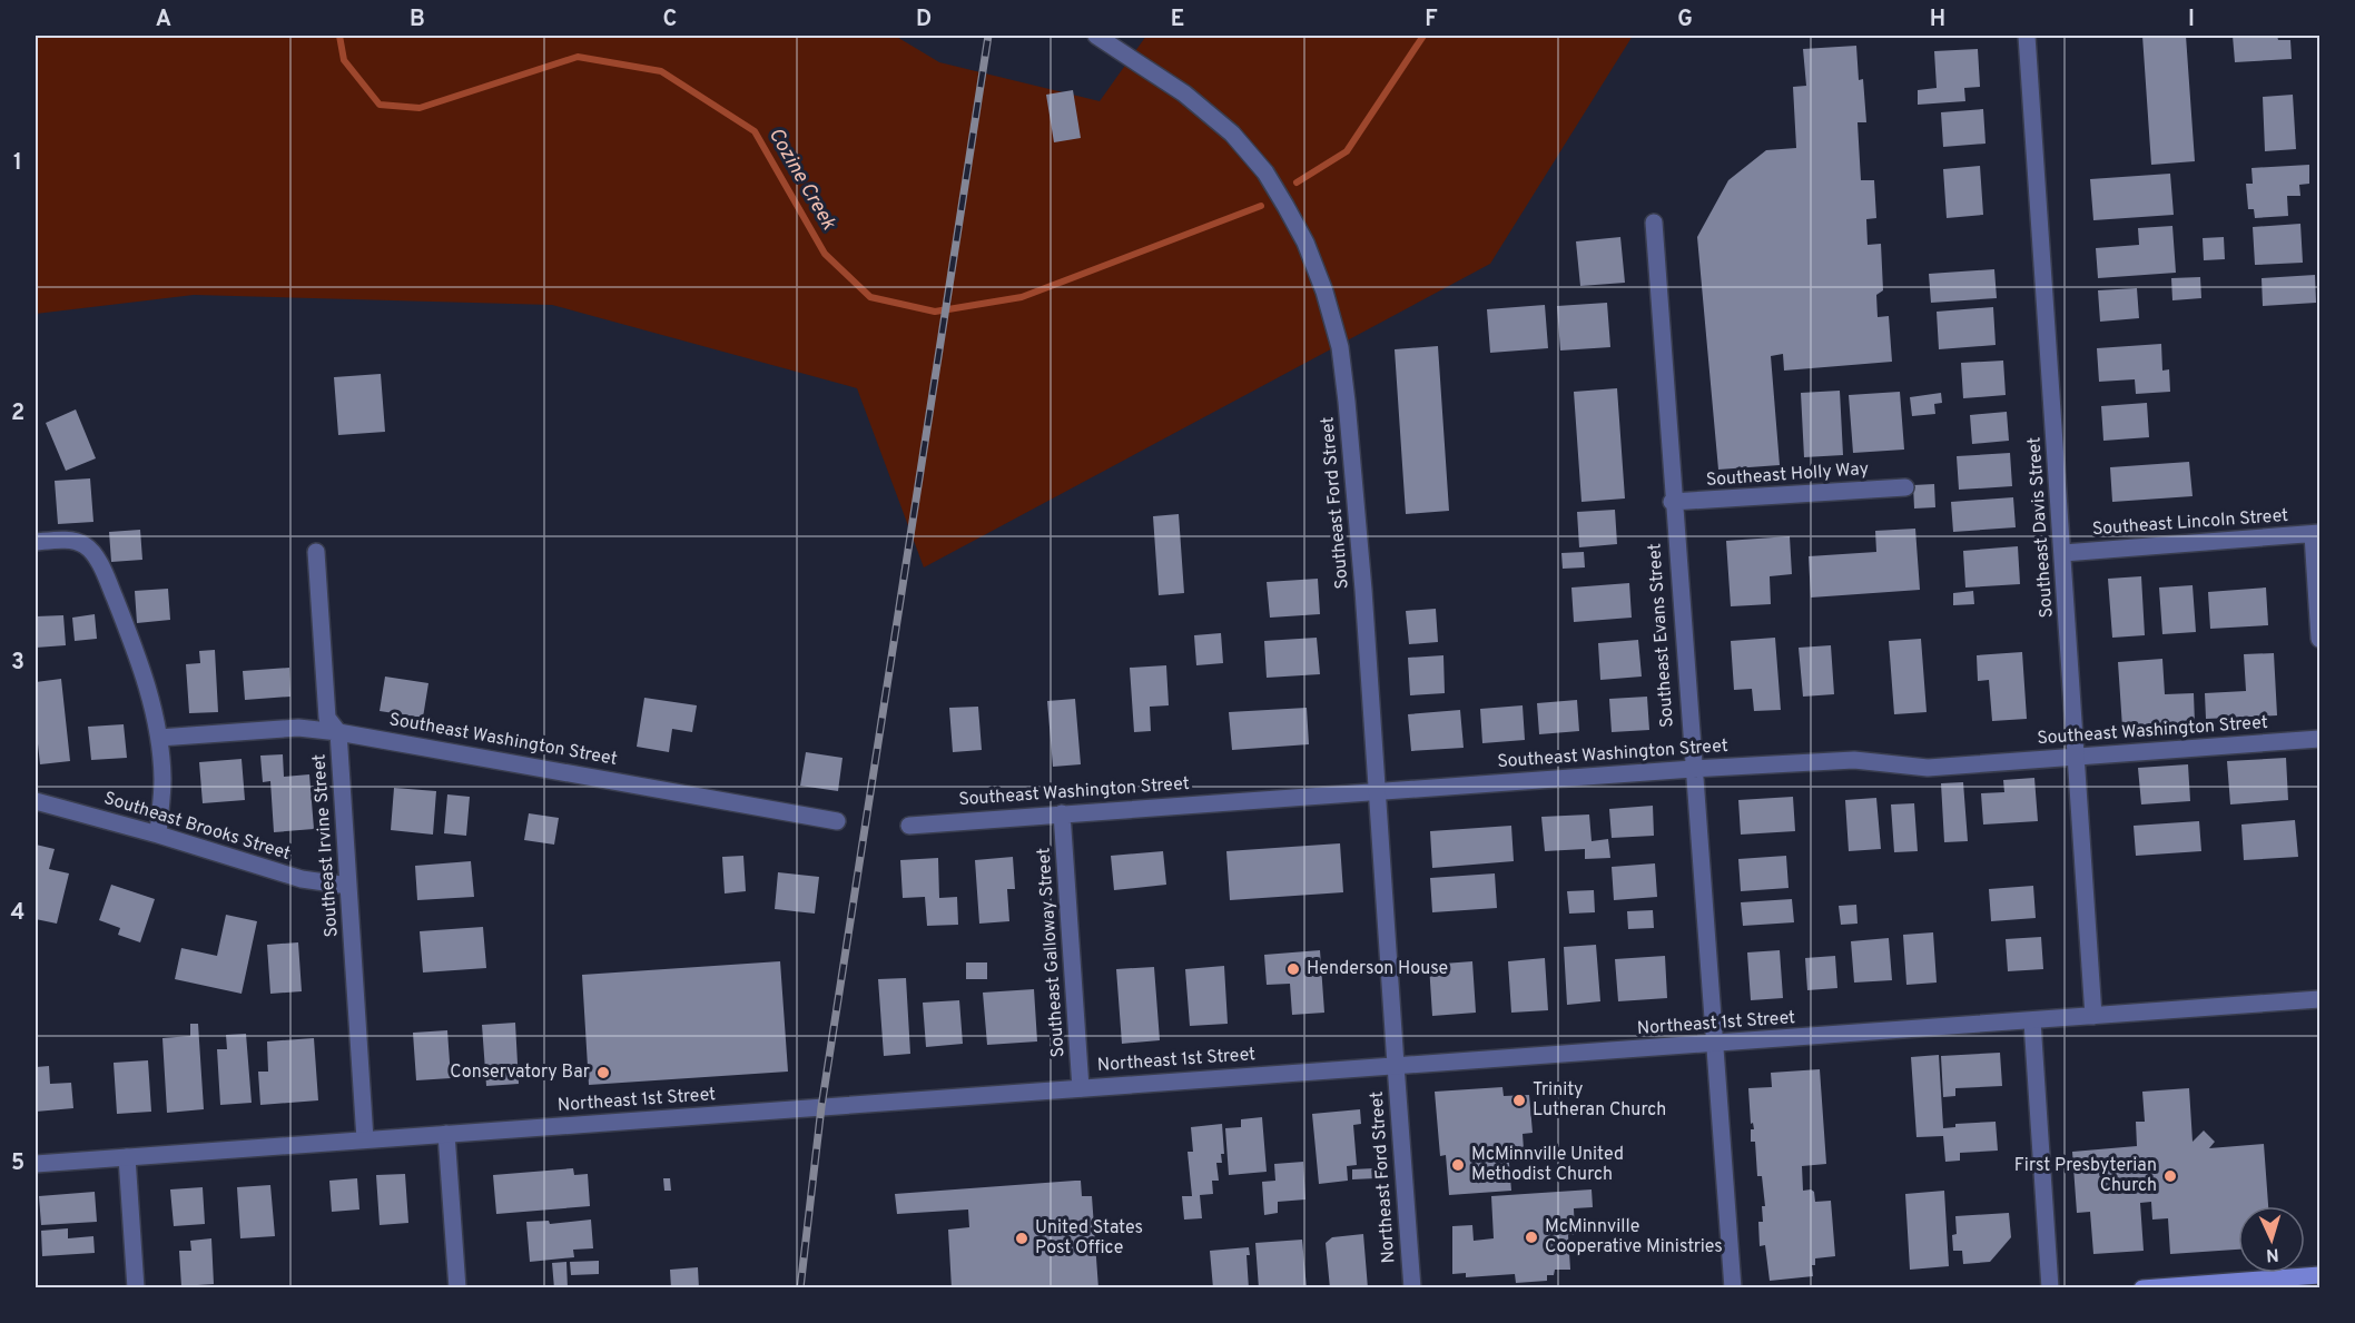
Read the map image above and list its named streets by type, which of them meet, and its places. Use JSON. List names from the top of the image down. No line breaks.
{"streets":{"street":["Southeast Holly Way","Southeast Ford Street","Southeast Lincoln Street","Southeast Davis Street","Southeast Evans Street","Southeast Washington Street","Southeast Brooks Street","Southeast Irvine Street","Southeast Galloway Street","Northeast 1st Street","Northeast Ford Street"]},"crossings":[["Southeast Holly Way","Southeast Evans Street"],["Southeast Ford Street","Southeast Washington Street"],["Southeast Ford Street","Northeast 1st Street"],["Southeast Ford Street","Northeast Ford Street"],["Southeast Lincoln Street","Southeast Davis Street"],["Southeast Davis Street","Southeast Washington Street"],["Southeast Davis Street","Northeast 1st Street"],["Southeast Evans Street","Southeast Washington Street"],["Southeast Evans Street","Northeast 1st Street"],["Southeast Washington Street","Southeast Irvine Street"],["Southeast Washington Street","Southeast Galloway Street"],["Southeast Brooks Street","Southeast Irvine Street"],["Southeast Irvine Street","Northeast 1st Street"],["Southeast Galloway Street","Northeast 1st Street"],["Northeast 1st Street","Northeast Ford Street"]],"water":["Cozine Creek"],"places":["Henderson House","Conservatory Bar","Trinity Lutheran Church","McMinnville United Methodist Church","First Presbyterian Church","McMinnville Cooperative Ministries","United States Post Office"],"north":"bottom","grid":{"columns":["A","B","C","D","E","F","G","H","I"],"rows":["1","2","3","4","5"]}}
